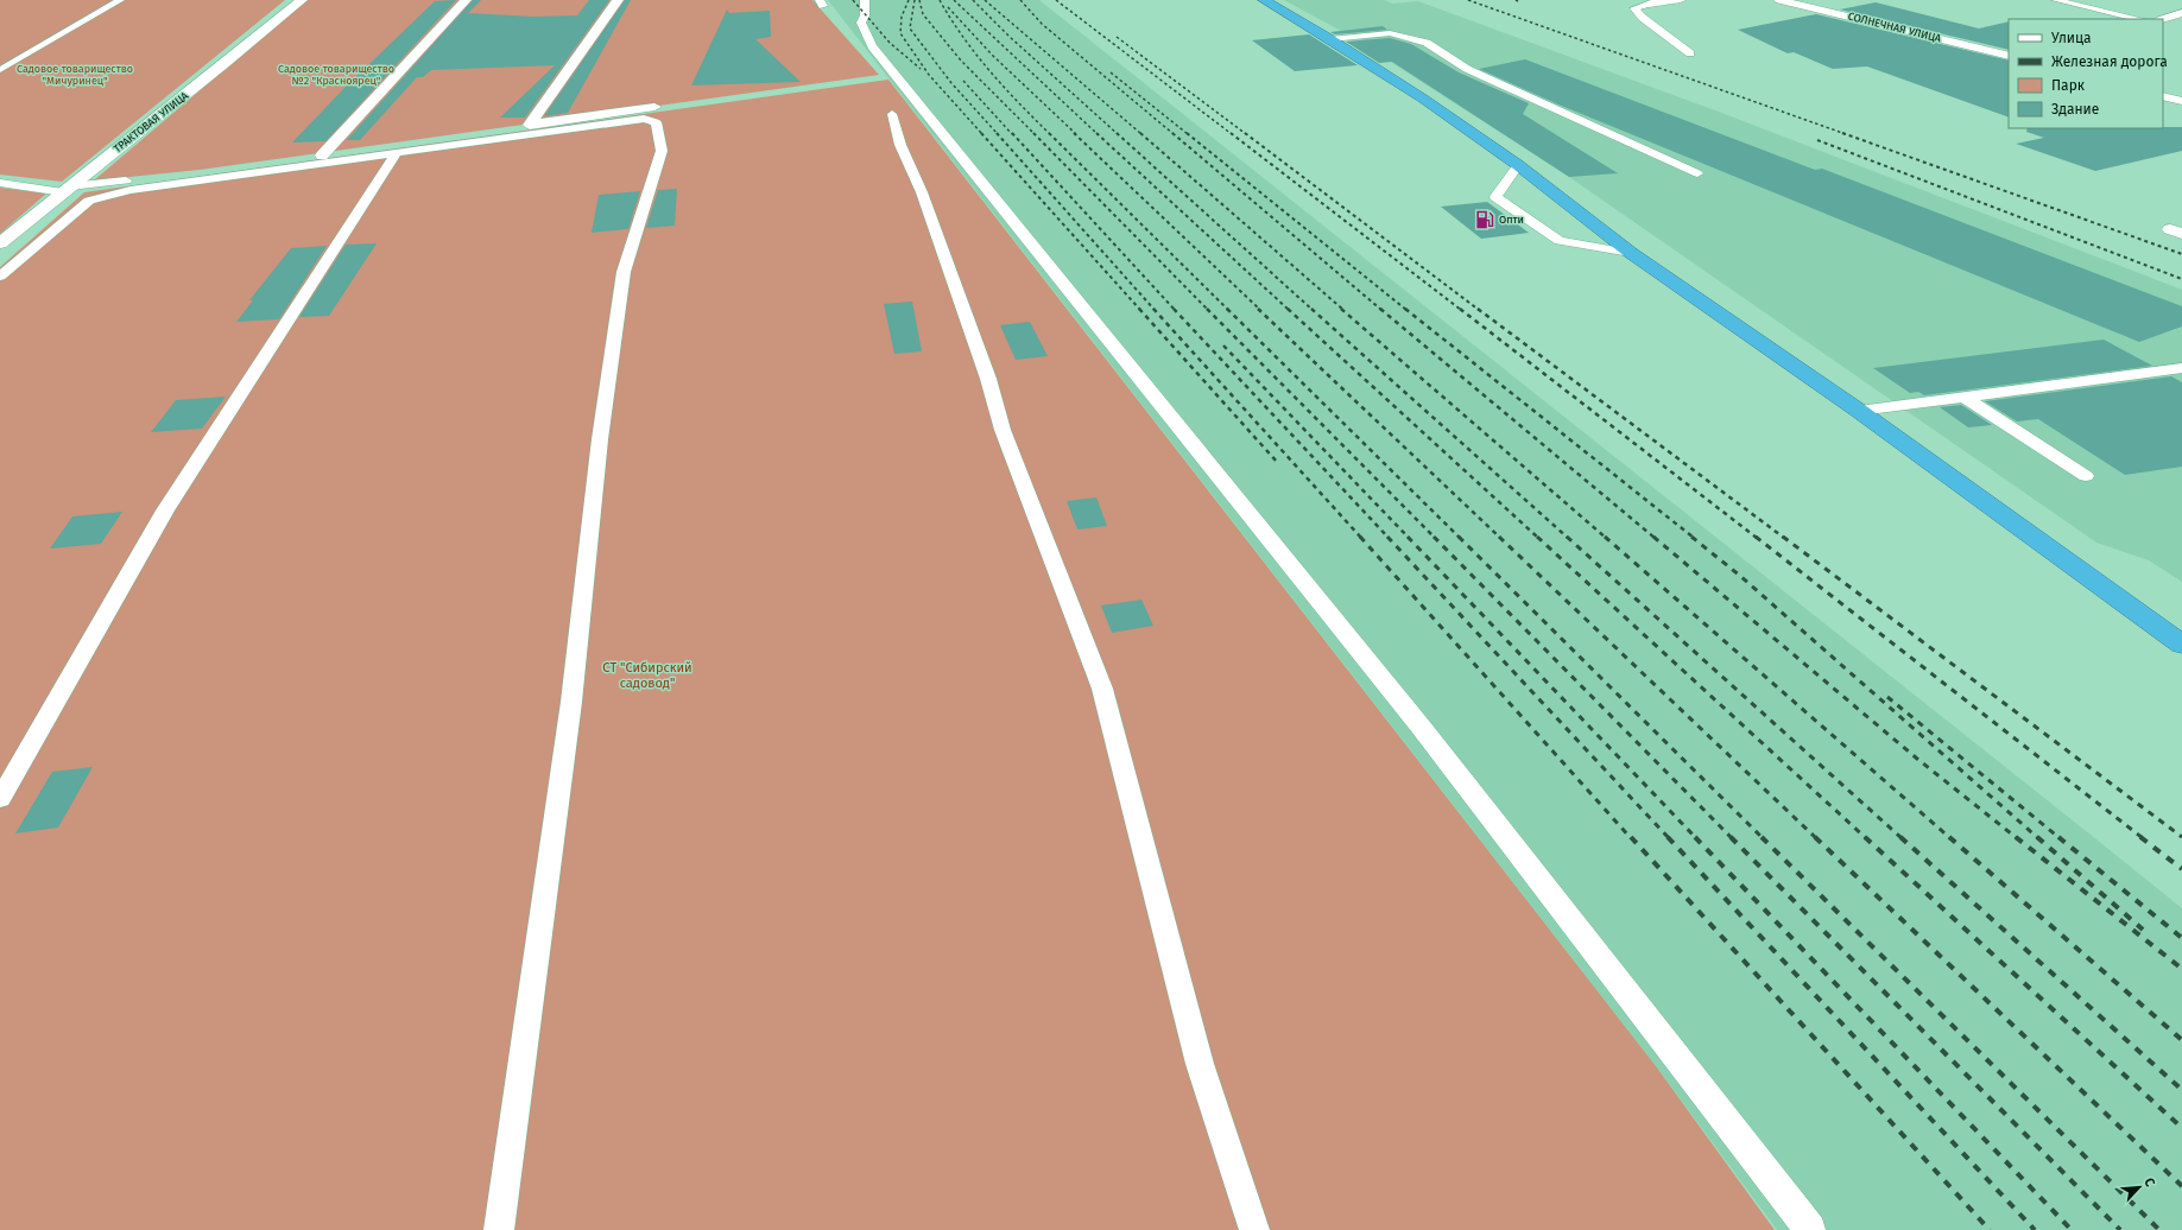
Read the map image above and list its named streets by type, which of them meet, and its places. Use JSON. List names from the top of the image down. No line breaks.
{"streets":{"street":["СОЛНЕЧНАЯ УЛИЦА","ТРАКТОВАЯ УЛИЦА"]},"parks":["Садовое товарищество \"Мичуринец\"","Садовое товарищество №2 \"Красноярец\"","СТ \"Сибирский садовод\""],"places":{"fuel station":["Опти"]},"legend":["Улица","Железная дорога","Парк","Здание"],"north":"top right"}
